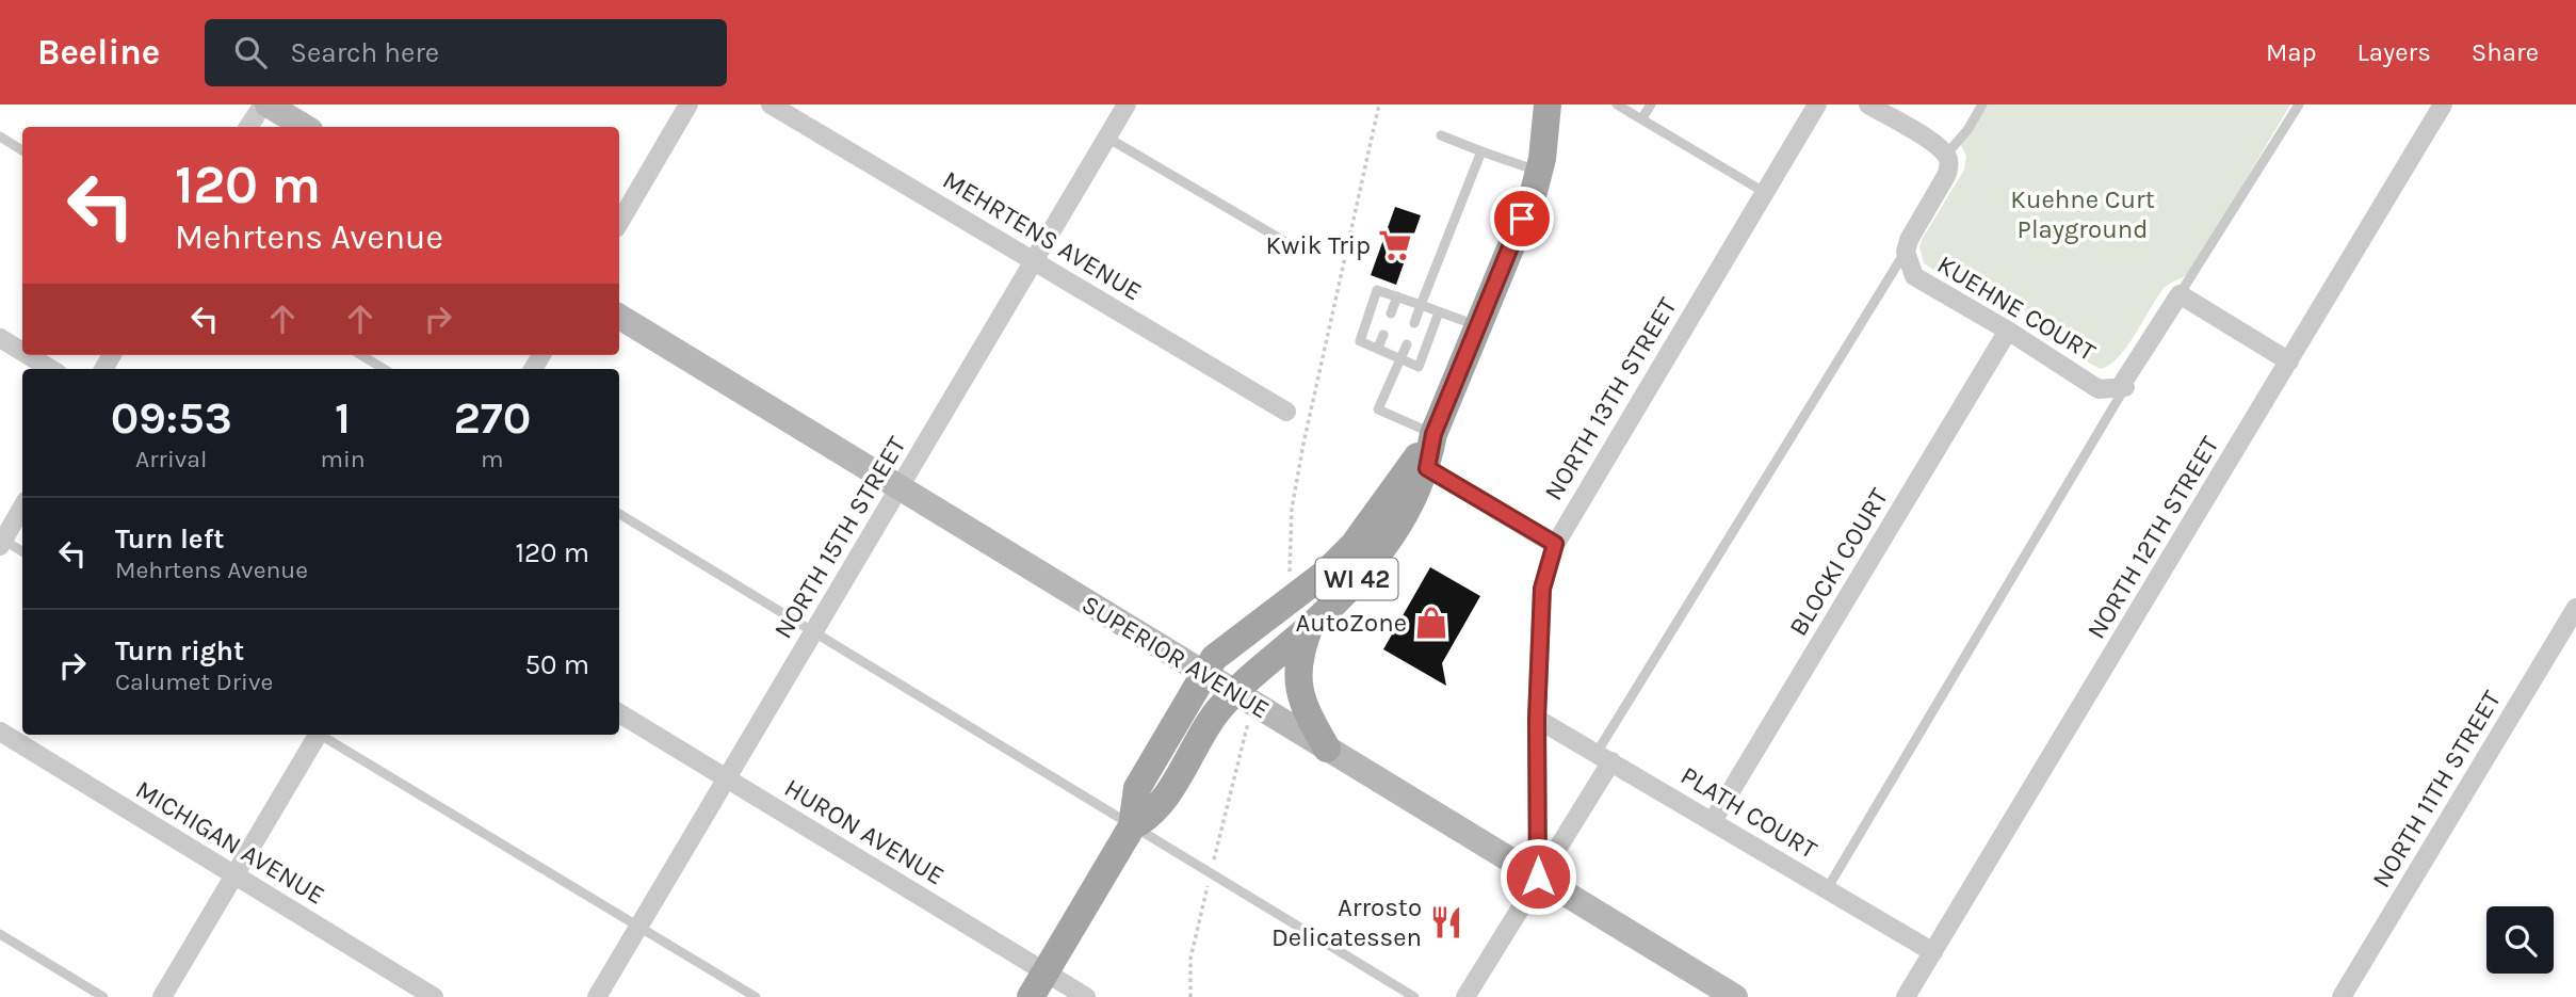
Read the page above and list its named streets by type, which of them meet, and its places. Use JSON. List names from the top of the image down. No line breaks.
{"streets":{"main road":["WI 42"],"street":["MEHRTENS AVENUE","KUEHNE COURT","NORTH 13TH STREET","NORTH 15TH STREET","NORTH 12TH STREET","BLOCKI COURT","SUPERIOR AVENUE","NORTH 11TH STREET","PLATH COURT","HURON AVENUE","MICHIGAN AVENUE"]},"crossings":[["MEHRTENS AVENUE","NORTH 15TH STREET"],["KUEHNE COURT","BLOCKI COURT"],["NORTH 13TH STREET","SUPERIOR AVENUE"],["NORTH 13TH STREET","PLATH COURT"],["NORTH 15TH STREET","SUPERIOR AVENUE"],["NORTH 15TH STREET","HURON AVENUE"],["NORTH 12TH STREET","PLATH COURT"],["BLOCKI COURT","PLATH COURT"],["WI 42","SUPERIOR AVENUE"],["WI 42","HURON AVENUE"]],"parks":["Kuehne Curt Playground"],"places":{"supermarket":["Kwik Trip"],"shop":["AutoZone"],"restaurant":["Arrosto Delicatessen"]},"page":{"header":"Beeline","search":"Search here","nav":["Map","Layers","Share"],"turn":["120 m","Mehrtens Avenue"],"eta":["09:53","Arrival","1","min","270","m"],"list":[{"name":"Turn left","note":"Mehrtens Avenue","value":"120 m"},{"name":"Turn right","note":"Calumet Drive","value":"50 m"}]}}
